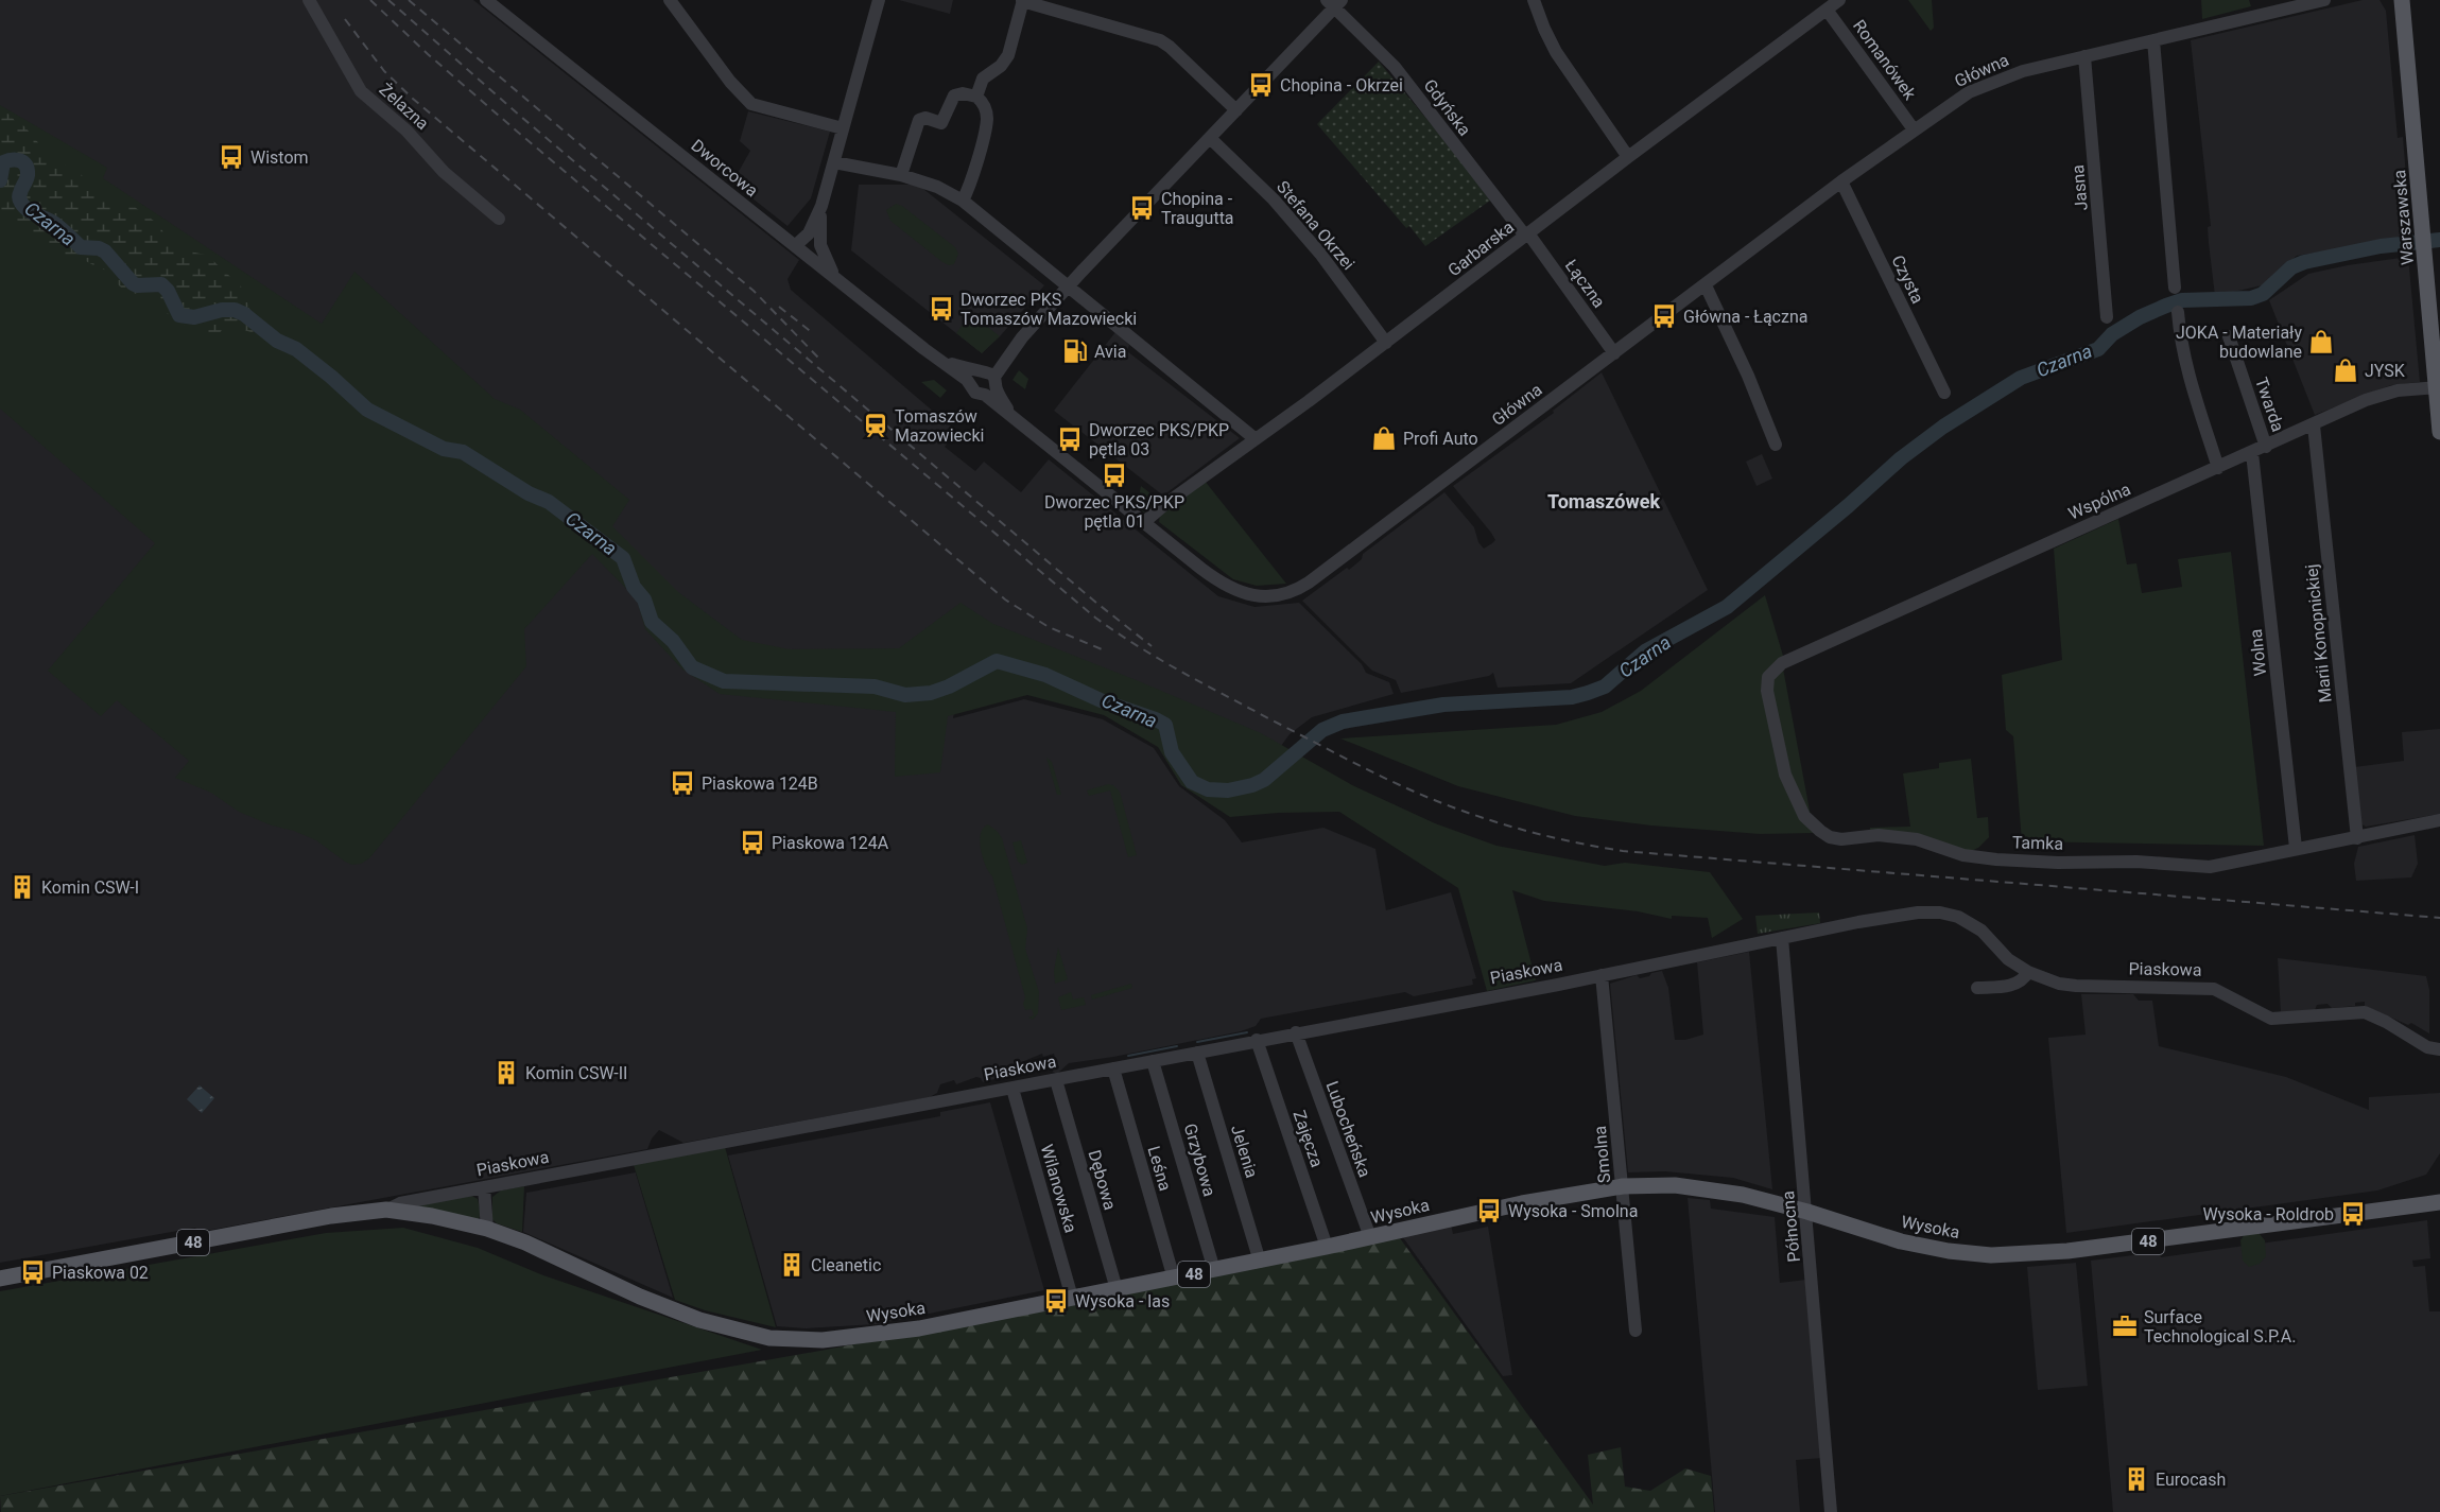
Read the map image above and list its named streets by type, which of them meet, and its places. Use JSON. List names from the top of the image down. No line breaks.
{"streets":{"main road":["Warszawska","Piaskowa","Wysoka","48"],"street":["Romanówek","Główna","Żelazna","Gdyńska","Dworcowa","Jasna","Stefana Okrzei","Garbarska","Czysta","Łączna","Twarda","Wspólna","Marii Konopnickiej","Wolna","Tamka","Lubocheńska","Zajęcza","Jelenia","Smolna","Grzybowa","Leśna","Dębowa","Wilanowska","Północna"]},"crossings":[["Romanówek","Główna"],["Romanówek","Garbarska"],["Główna","Dworcowa"],["Główna","Jasna"],["Główna","Czysta"],["Główna","Łączna"],["Gdyńska","Garbarska"],["Gdyńska","Łączna"],["Dworcowa","Garbarska"],["Warszawska","Wspólna"],["Stefana Okrzei","Garbarska"],["Garbarska","Łączna"],["Twarda","Wspólna"],["Wspólna","Marii Konopnickiej"],["Wspólna","Wolna"],["Wspólna","Tamka"],["Marii Konopnickiej","Tamka"],["Wolna","Tamka"],["Piaskowa","Lubocheńska"],["Piaskowa","Zajęcza"],["Piaskowa","Jelenia"],["Piaskowa","Smolna"],["Piaskowa","Grzybowa"],["Piaskowa","Leśna"],["Piaskowa","Dębowa"],["Piaskowa","Wilanowska"],["Piaskowa","Wysoka"],["Piaskowa","Północna"],["Lubocheńska","Wysoka"],["Zajęcza","Wysoka"],["Jelenia","Wysoka"],["Smolna","Wysoka"],["Grzybowa","Wysoka"],["Leśna","Wysoka"],["Dębowa","Wysoka"],["Wilanowska","Wysoka"],["Wysoka","Północna"]],"districts":["Tomaszówek"],"water":["Czarna"],"places":{"bus stop":["Chopina - Okrzei","Wistom","Chopina - Traugutta","Dworzec PKS Tomaszów Mazowiecki","Główna - Łączna","Dworzec PKS/PKP pętla 03","Dworzec PKS/PKP pętla 01","Piaskowa 124B","Piaskowa 124A","Wysoka - Smolna","Wysoka - Roldrob","Piaskowa 02","Wysoka - las"],"shop":["JOKA - Materiały budowlane","JYSK","Profi Auto"],"fuel station":["Avia"],"station":["Tomaszów Mazowiecki"],"building":["Komin CSW-I","Komin CSW-II","Cleanetic","Eurocash"],"office":["Surface Technological S.P.A."]}}
